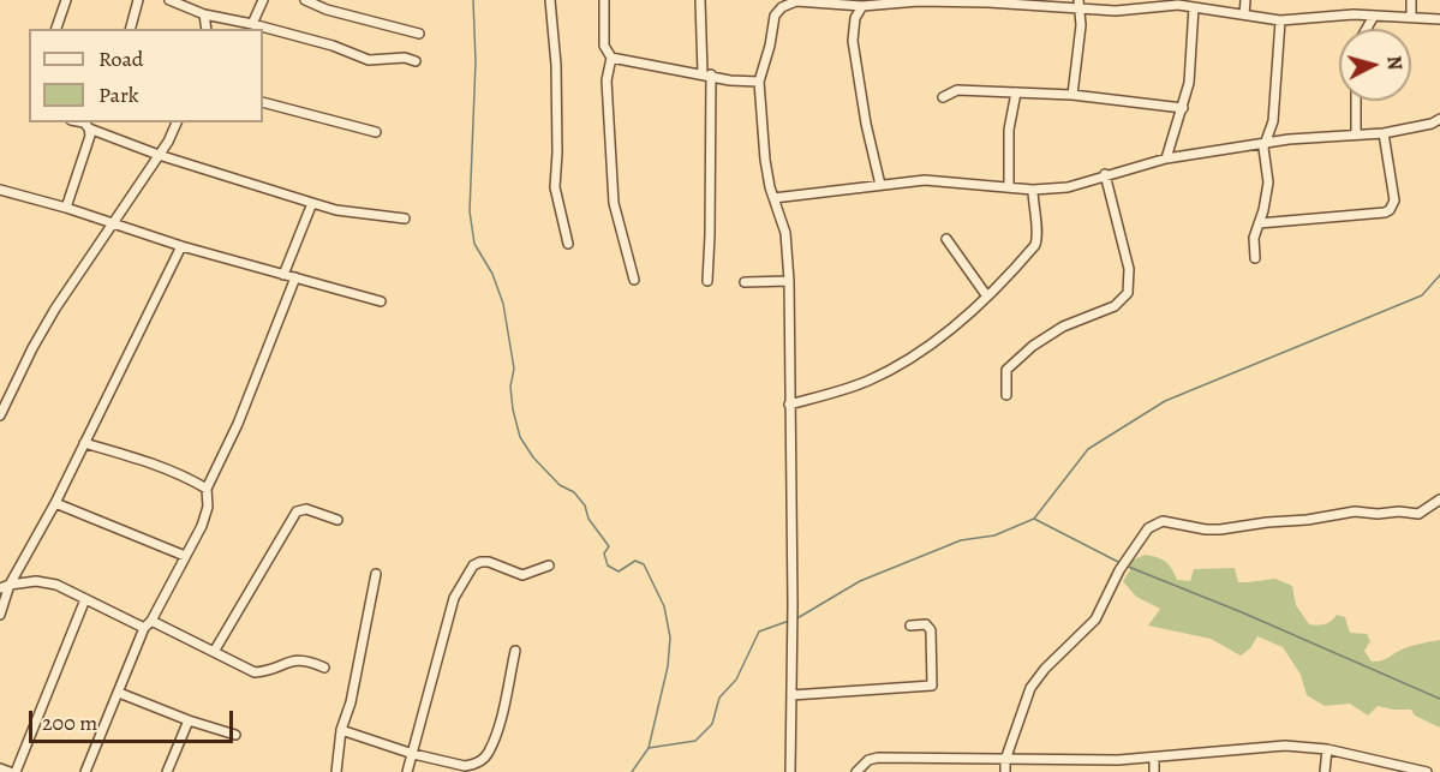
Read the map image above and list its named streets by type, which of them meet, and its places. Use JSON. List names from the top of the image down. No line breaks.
{"legend":["Road","Park"],"scale_bar":"200 m","north":"right"}
